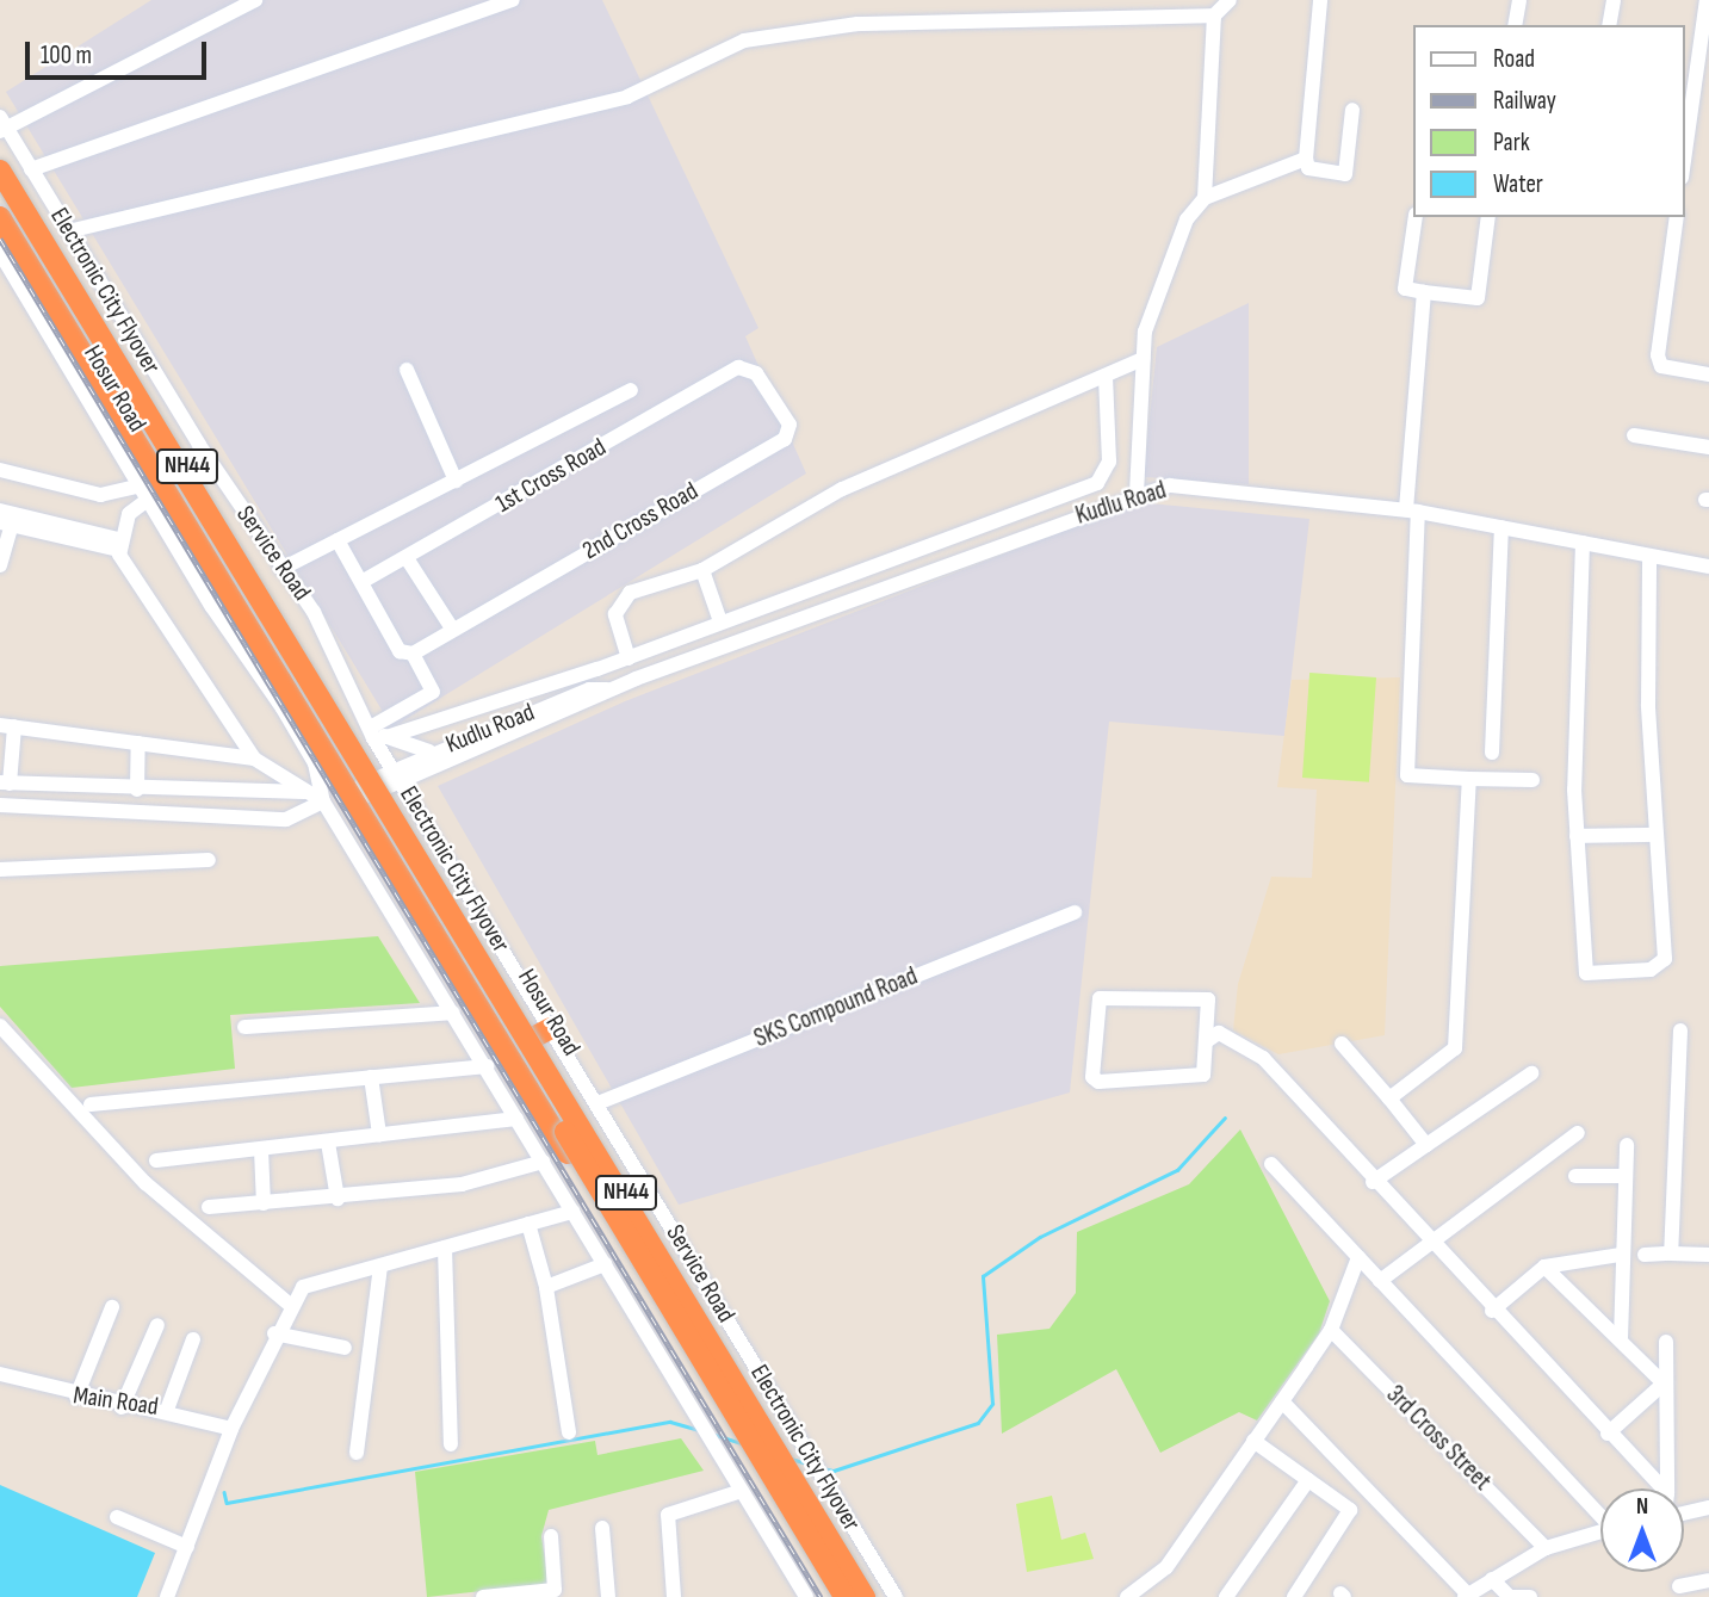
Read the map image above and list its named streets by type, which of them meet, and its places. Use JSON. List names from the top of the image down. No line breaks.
{"streets":{"highway":["Electronic City Flyover","Hosur Road","NH44"],"street":["1st Cross Road","Kudlu Road","2nd Cross Road","Service Road","SKS Compound Road","Main Road","3rd Cross Street"]},"crossings":[["Electronic City Flyover","Hosur Road"],["Hosur Road","Kudlu Road"],["Hosur Road","Service Road"],["1st Cross Road","2nd Cross Road"],["Service Road","SKS Compound Road"]],"legend":["Road","Railway","Park","Water"],"scale_bar":"100 m","north":"top"}
